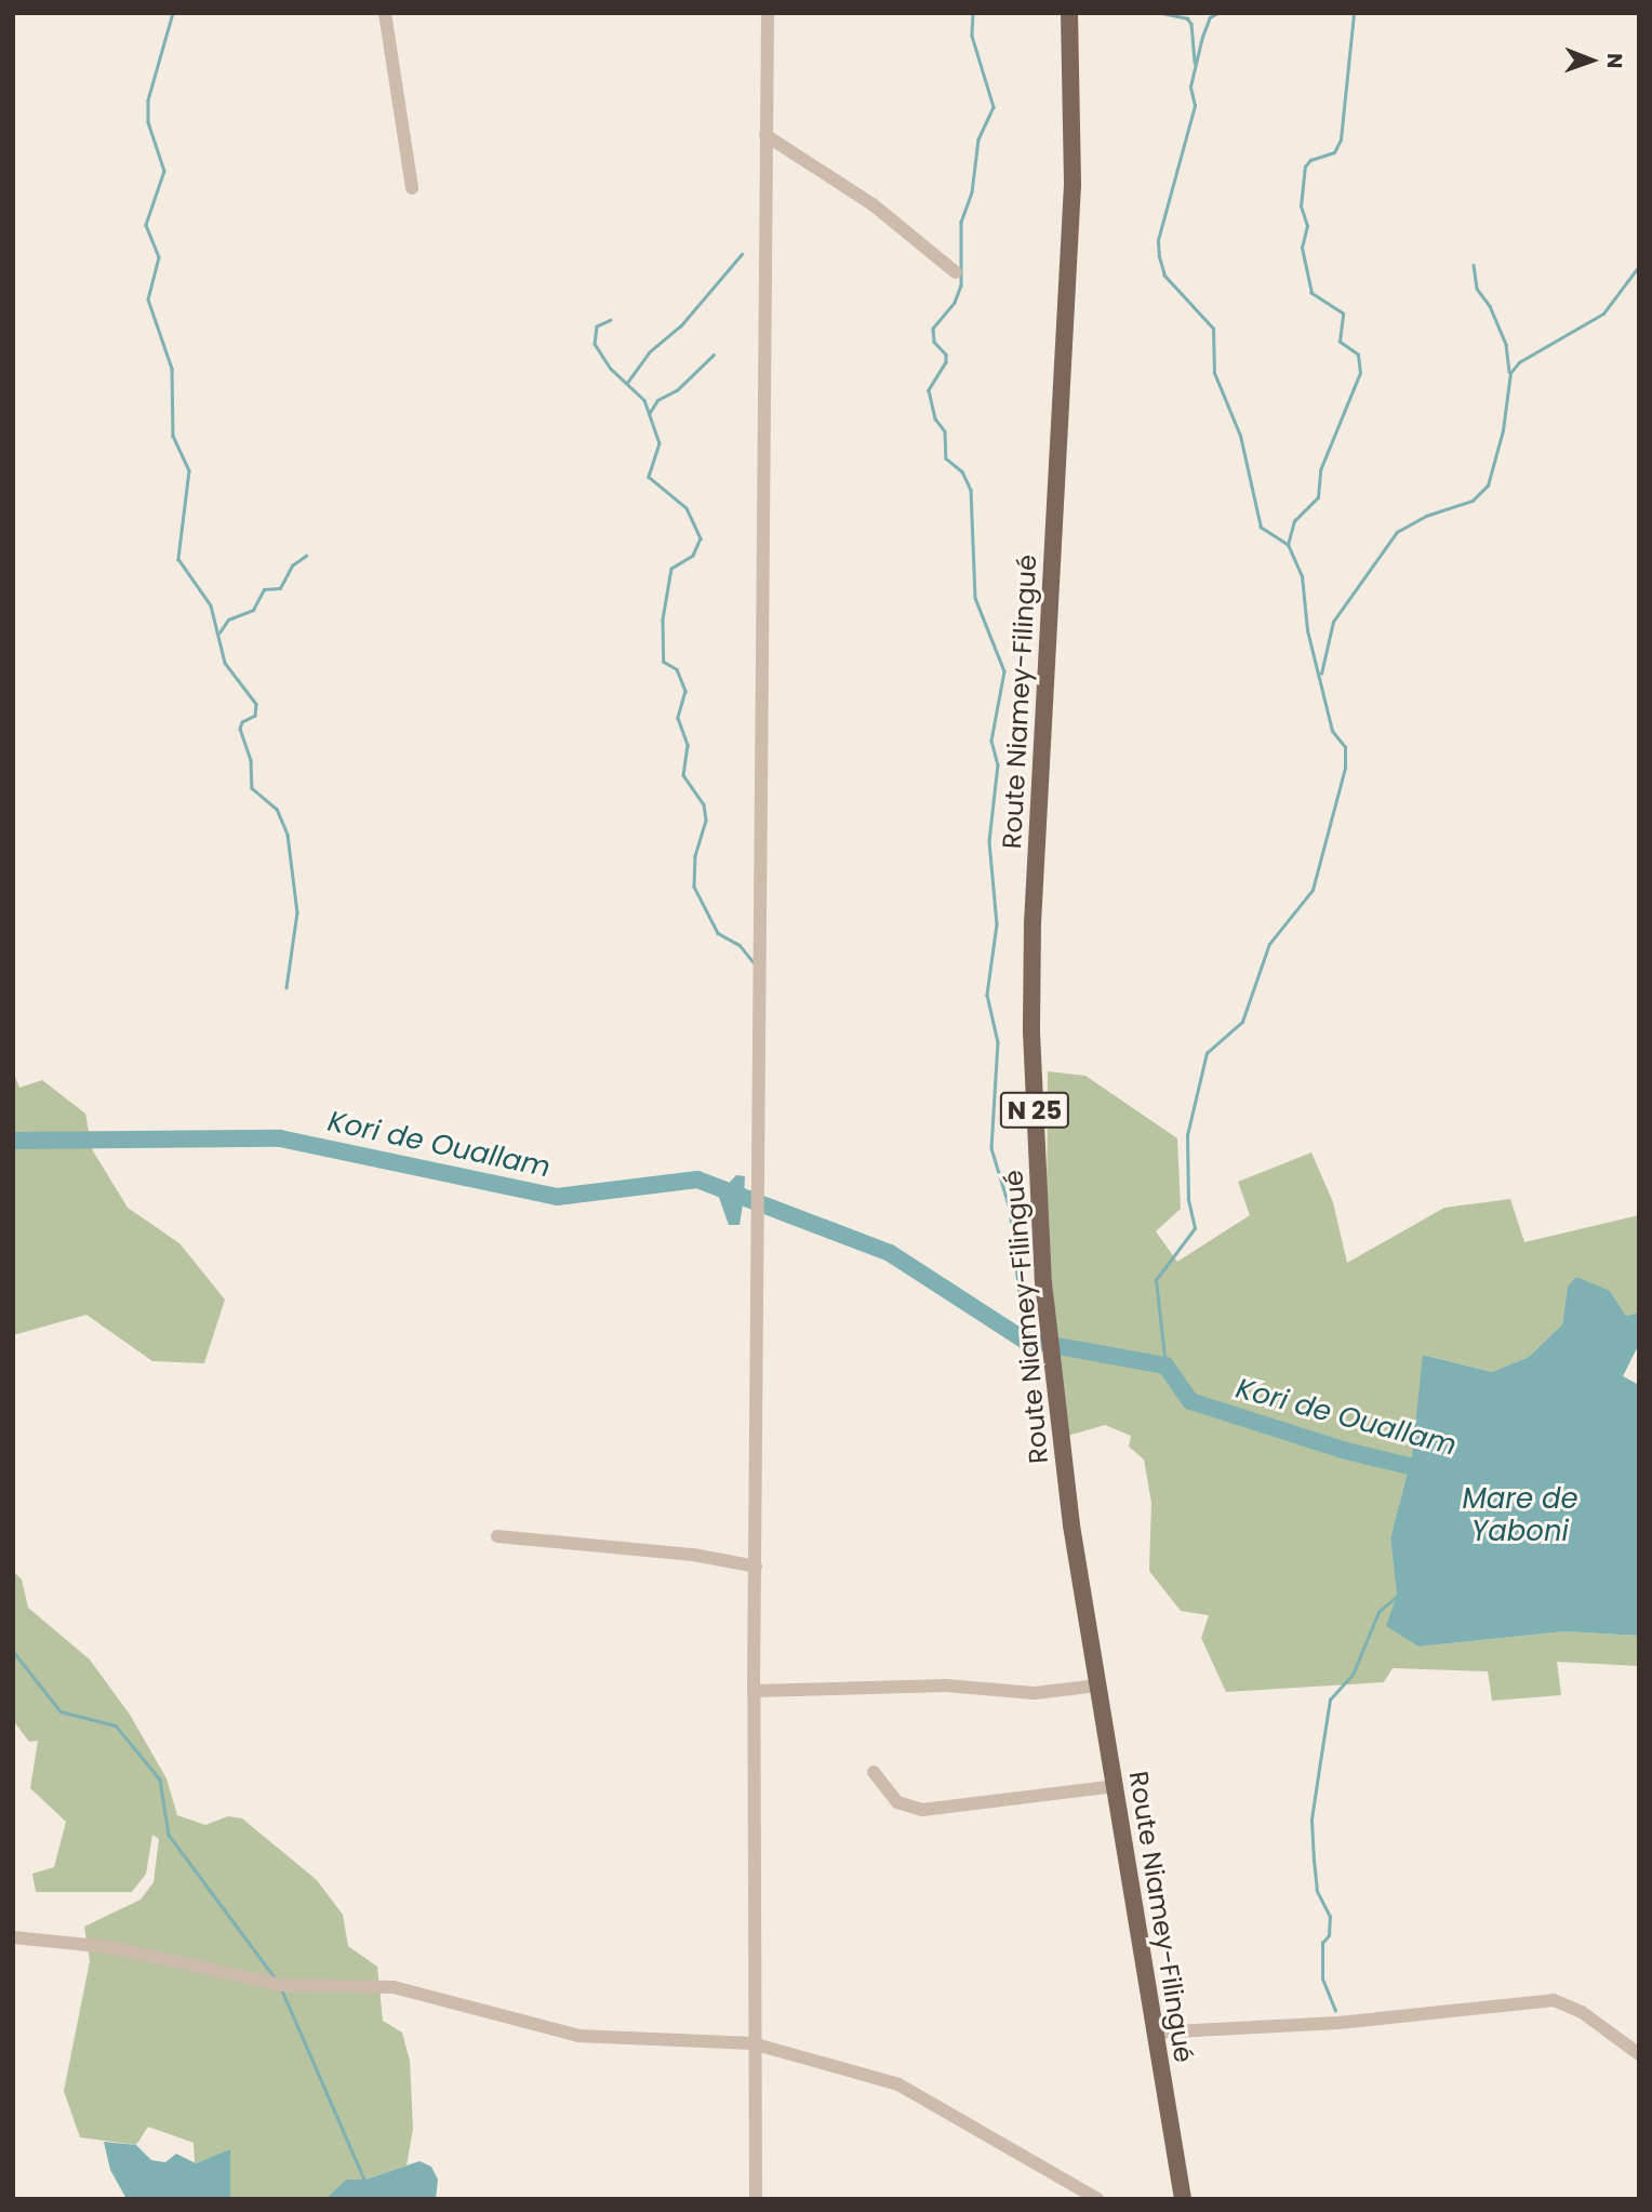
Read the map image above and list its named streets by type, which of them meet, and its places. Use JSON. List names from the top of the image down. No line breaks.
{"streets":{"main road":["Route Niamey-Filingué","N 25"]},"water":["Kori de Ouallam","Mare de Yaboni"],"north":"right"}
